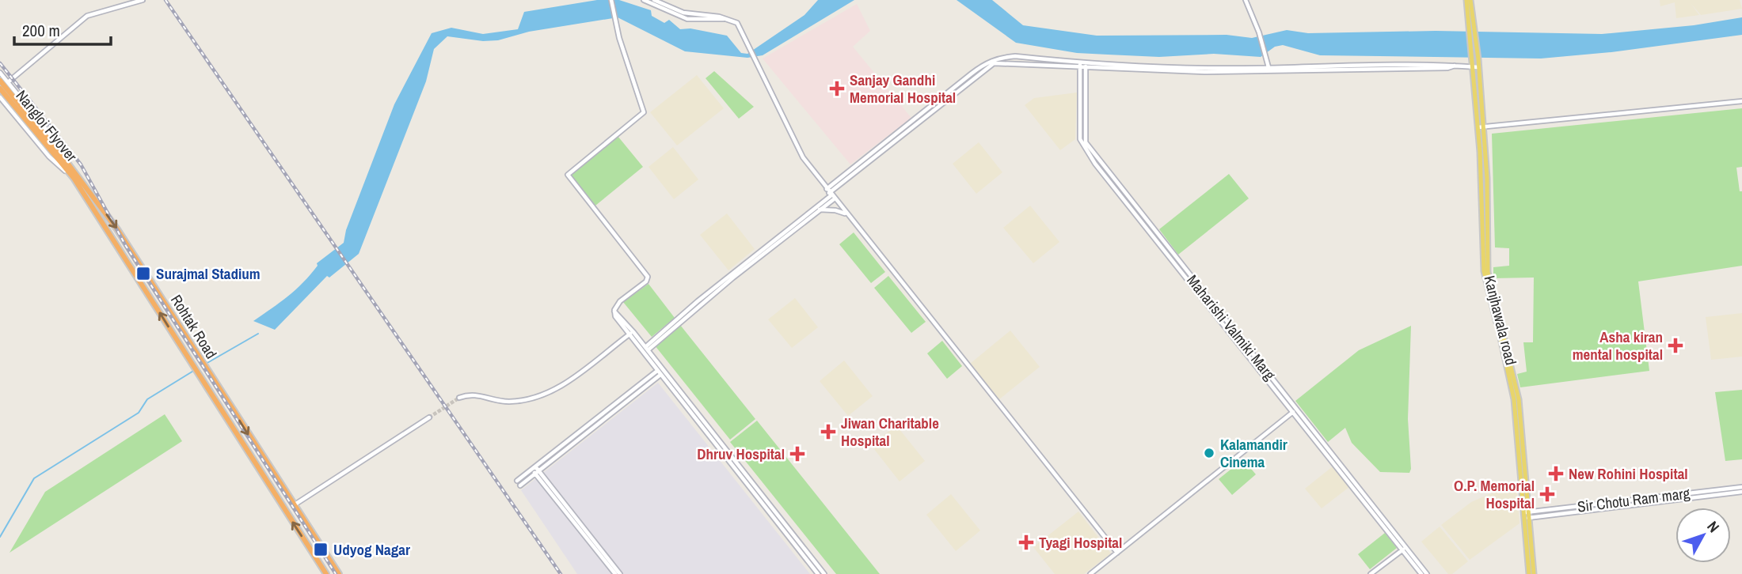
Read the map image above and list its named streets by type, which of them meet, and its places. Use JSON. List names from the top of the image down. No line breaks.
{"streets":{"highway":["Nangloi Flyover","Rohtak Road"],"main road":["Kanjhawala road"],"street":["Maharishi Valmiki Marg","Sir Chotu Ram marg"]},"crossings":[["Nangloi Flyover","Rohtak Road"],["Kanjhawala road","Sir Chotu Ram marg"]],"places":{"health":["Sanjay Gandhi Memorial Hospital","Asha kiran mental hospital","Jiwan Charitable Hospital","Dhruv Hospital","New Rohini Hospital","O.P. Memorial Hospital","Tyagi Hospital"],"transit":["Surajmal Stadium","Udyog Nagar"],"other":["Kalamandir Cinema"]},"scale_bar":"200 m","north":"top right"}
